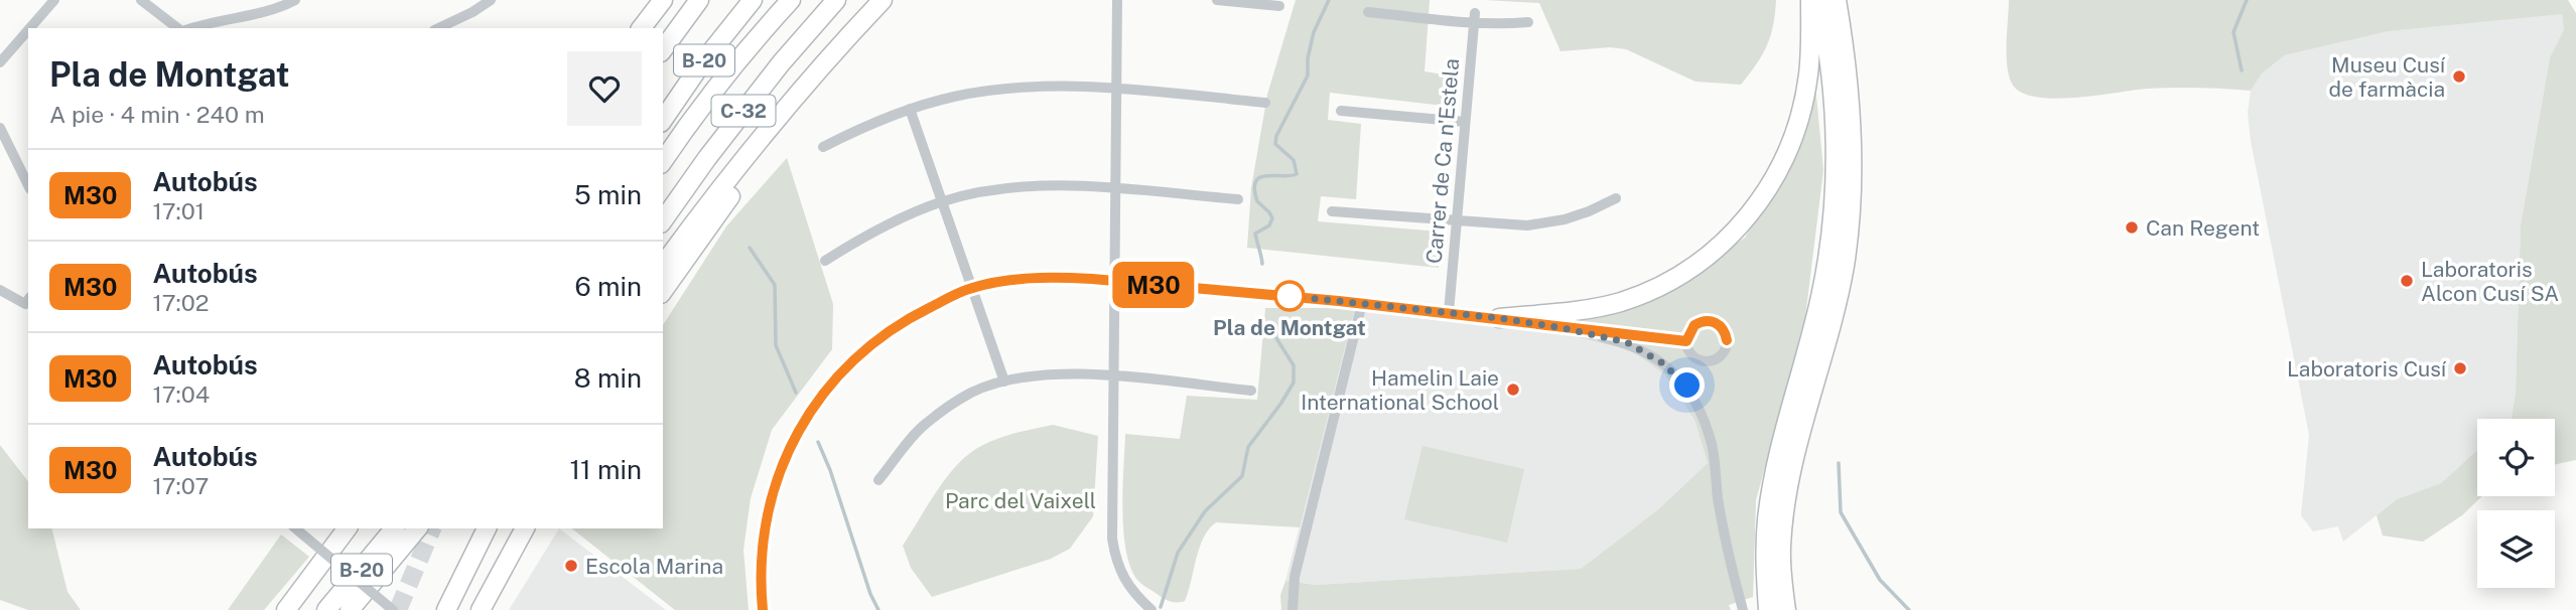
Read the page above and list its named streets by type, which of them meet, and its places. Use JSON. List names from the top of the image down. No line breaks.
{"streets":{"highway":["B-20","C-32"],"street":["Carrer de Ca n'Estela"]},"parks":["Parc del Vaixell"],"places":["Museu Cusí de farmàcia","Can Regent","Laboratoris Alcon Cusí SA","Pla de Montgat","Laboratoris Cusí","Hamelin Laie International School","Escola Marina"],"lines":["bus line M30"],"page":{"on_map":"M30","heading":["Pla de Montgat","A pie · 4 min · 240 m"],"list":[{"mark":"M30","name":"Autobús","note":"17:01","value":"5 min"},{"mark":"M30","name":"Autobús","note":"17:02","value":"6 min"},{"mark":"M30","name":"Autobús","note":"17:04","value":"8 min"},{"mark":"M30","name":"Autobús","note":"17:07","value":"11 min"}]}}
